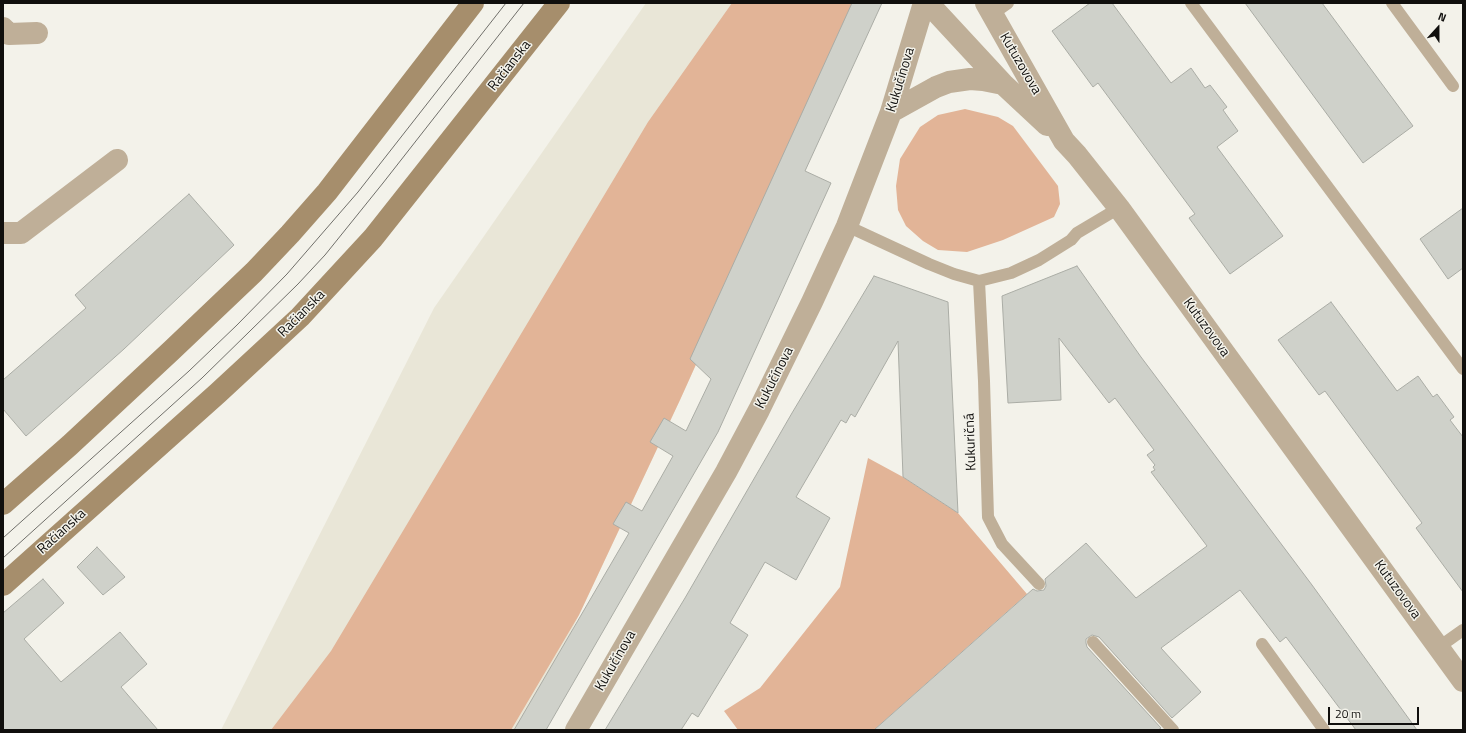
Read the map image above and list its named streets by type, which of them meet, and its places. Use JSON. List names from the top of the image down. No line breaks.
{"streets":{"main road":["Račianska"],"street":["Kutuzovova","Kukučínova"],"lane":["Kukuričná"]},"scale_bar":"20 m","north":"top"}
